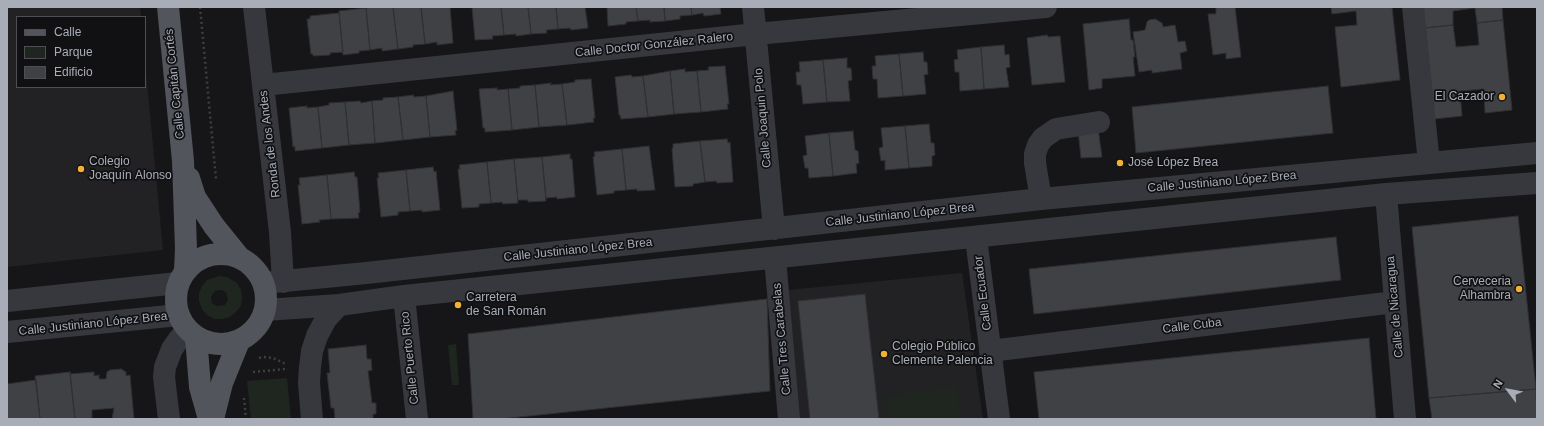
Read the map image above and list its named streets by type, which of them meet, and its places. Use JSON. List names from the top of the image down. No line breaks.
{"streets":{"main road":["Calle Capitán Cortés"],"street":["Calle Doctor González Ralero","Calle Joaquin Polo","Ronda de los Andes","Calle Justiniano López Brea","Calle Ecuador","Calle de Nicaragua","Calle Cuba","Calle Tres Carabelas","Calle Puerto Rico"]},"crossings":[["Calle Doctor González Ralero","Calle Joaquin Polo"],["Calle Doctor González Ralero","Ronda de los Andes"],["Calle Capitán Cortés","Ronda de los Andes"],["Calle Capitán Cortés","Calle Justiniano López Brea"],["Calle Joaquin Polo","Calle Justiniano López Brea"],["Ronda de los Andes","Calle Justiniano López Brea"],["Calle Ecuador","Calle Cuba"],["Calle de Nicaragua","Calle Cuba"]],"places":["El Cazador","José López Brea","Colegio Joaquín Alonso","Cerveceria Alhambra","Carretera de San Román","Colegio Público Clemente Palencia"],"legend":["Calle","Parque","Edificio"],"north":"top left"}
